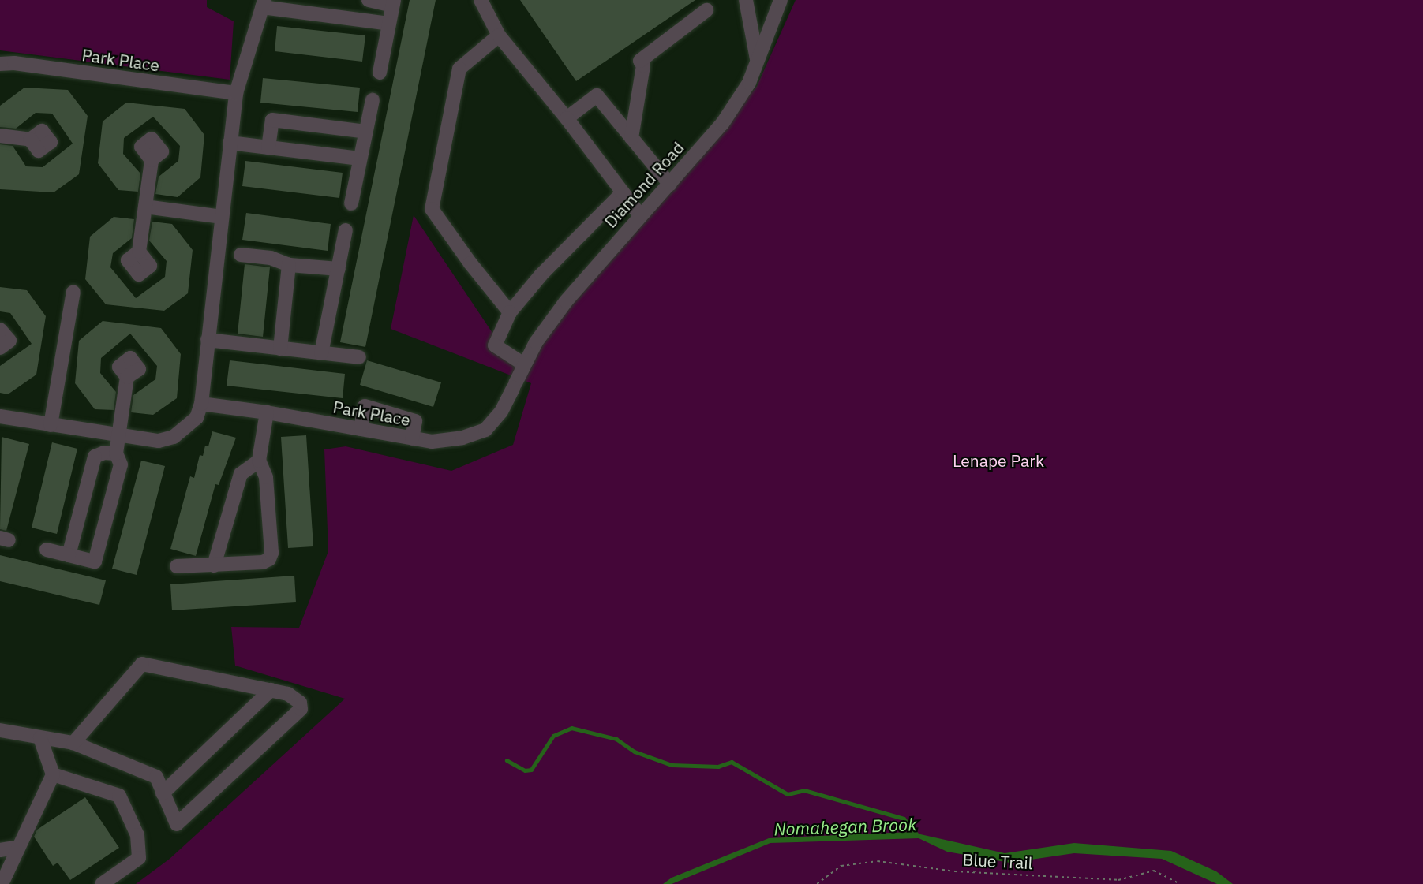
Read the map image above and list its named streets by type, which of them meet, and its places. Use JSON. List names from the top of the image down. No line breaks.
{"streets":{"street":["Park Place","Diamond Road"],"path":["Blue Trail"]},"crossings":[["Park Place","Diamond Road"]],"water":["Nomahegan Brook"],"parks":["Lenape Park"]}
